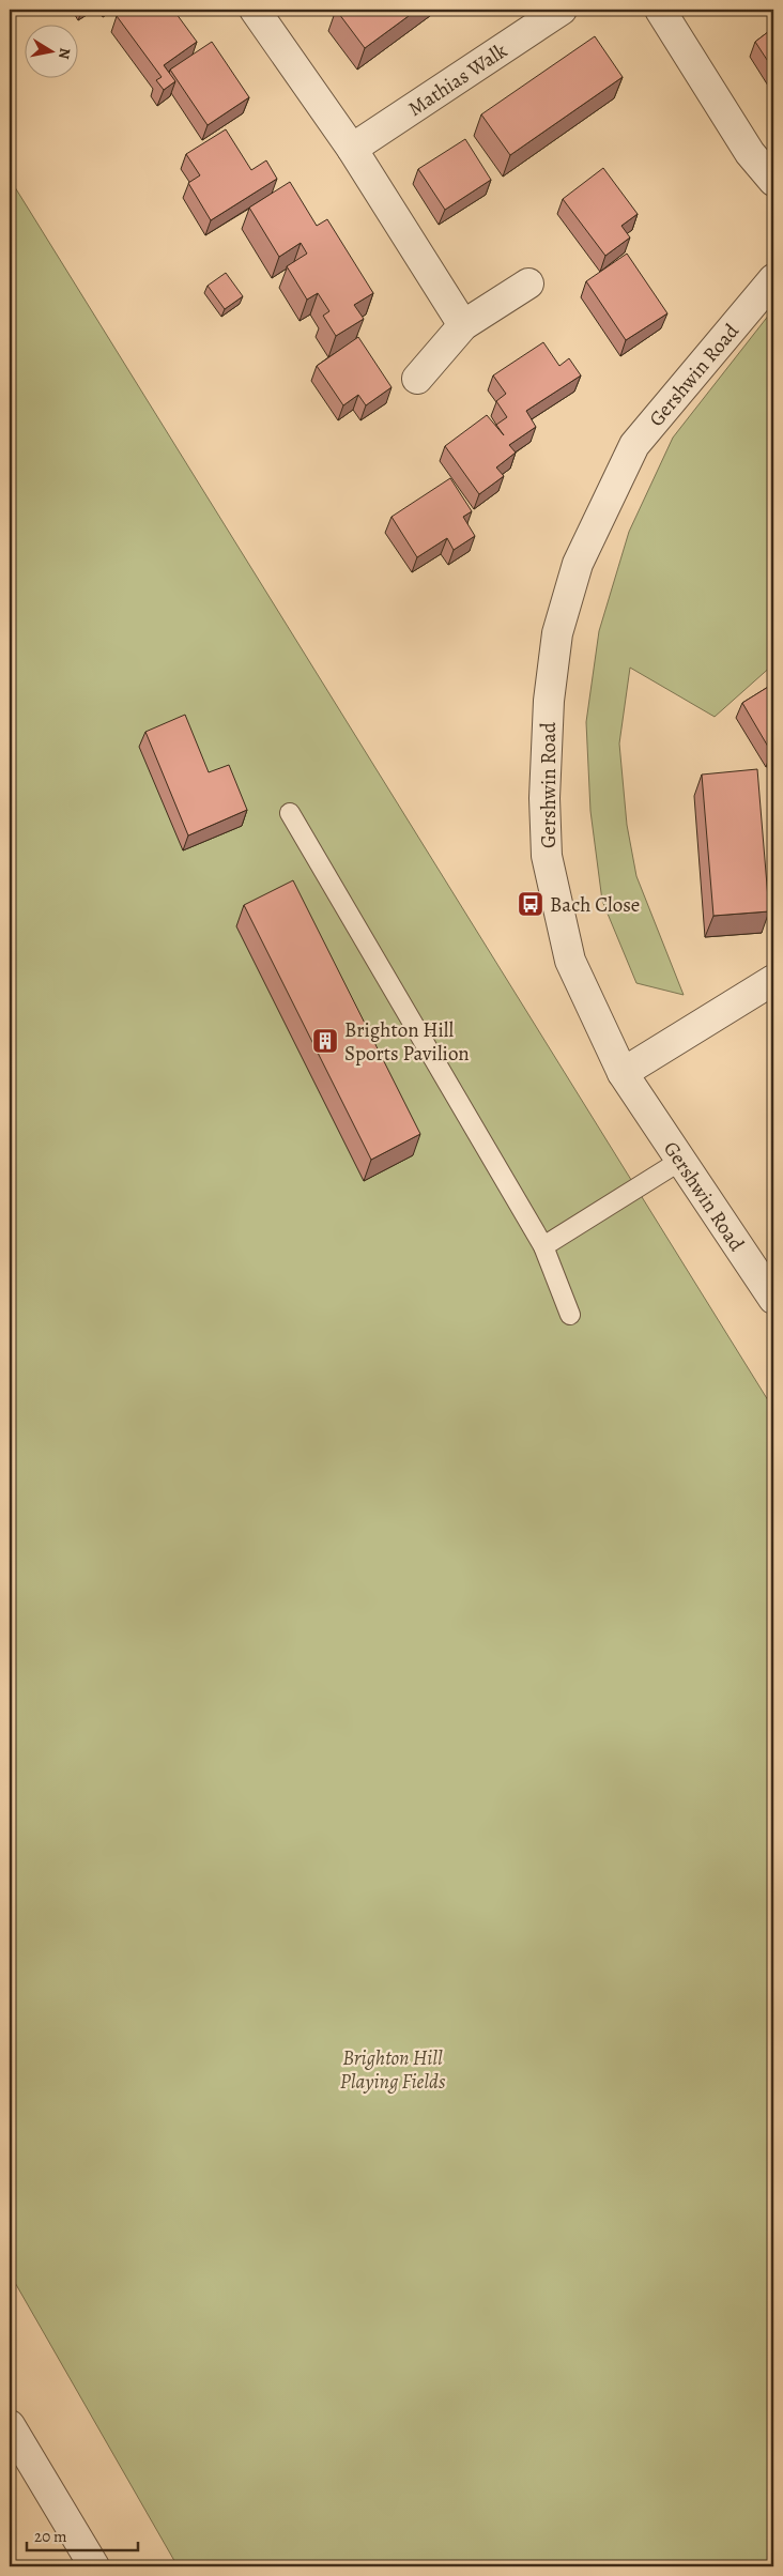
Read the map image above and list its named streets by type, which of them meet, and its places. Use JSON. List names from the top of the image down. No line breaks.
{"streets":{"street":["Mathias Walk","Gershwin Road"]},"parks":["Brighton Hill Playing Fields"],"places":{"bus stop":["Bach Close"],"building":["Brighton Hill Sports Pavilion"]},"scale_bar":"20 m","north":"right"}
